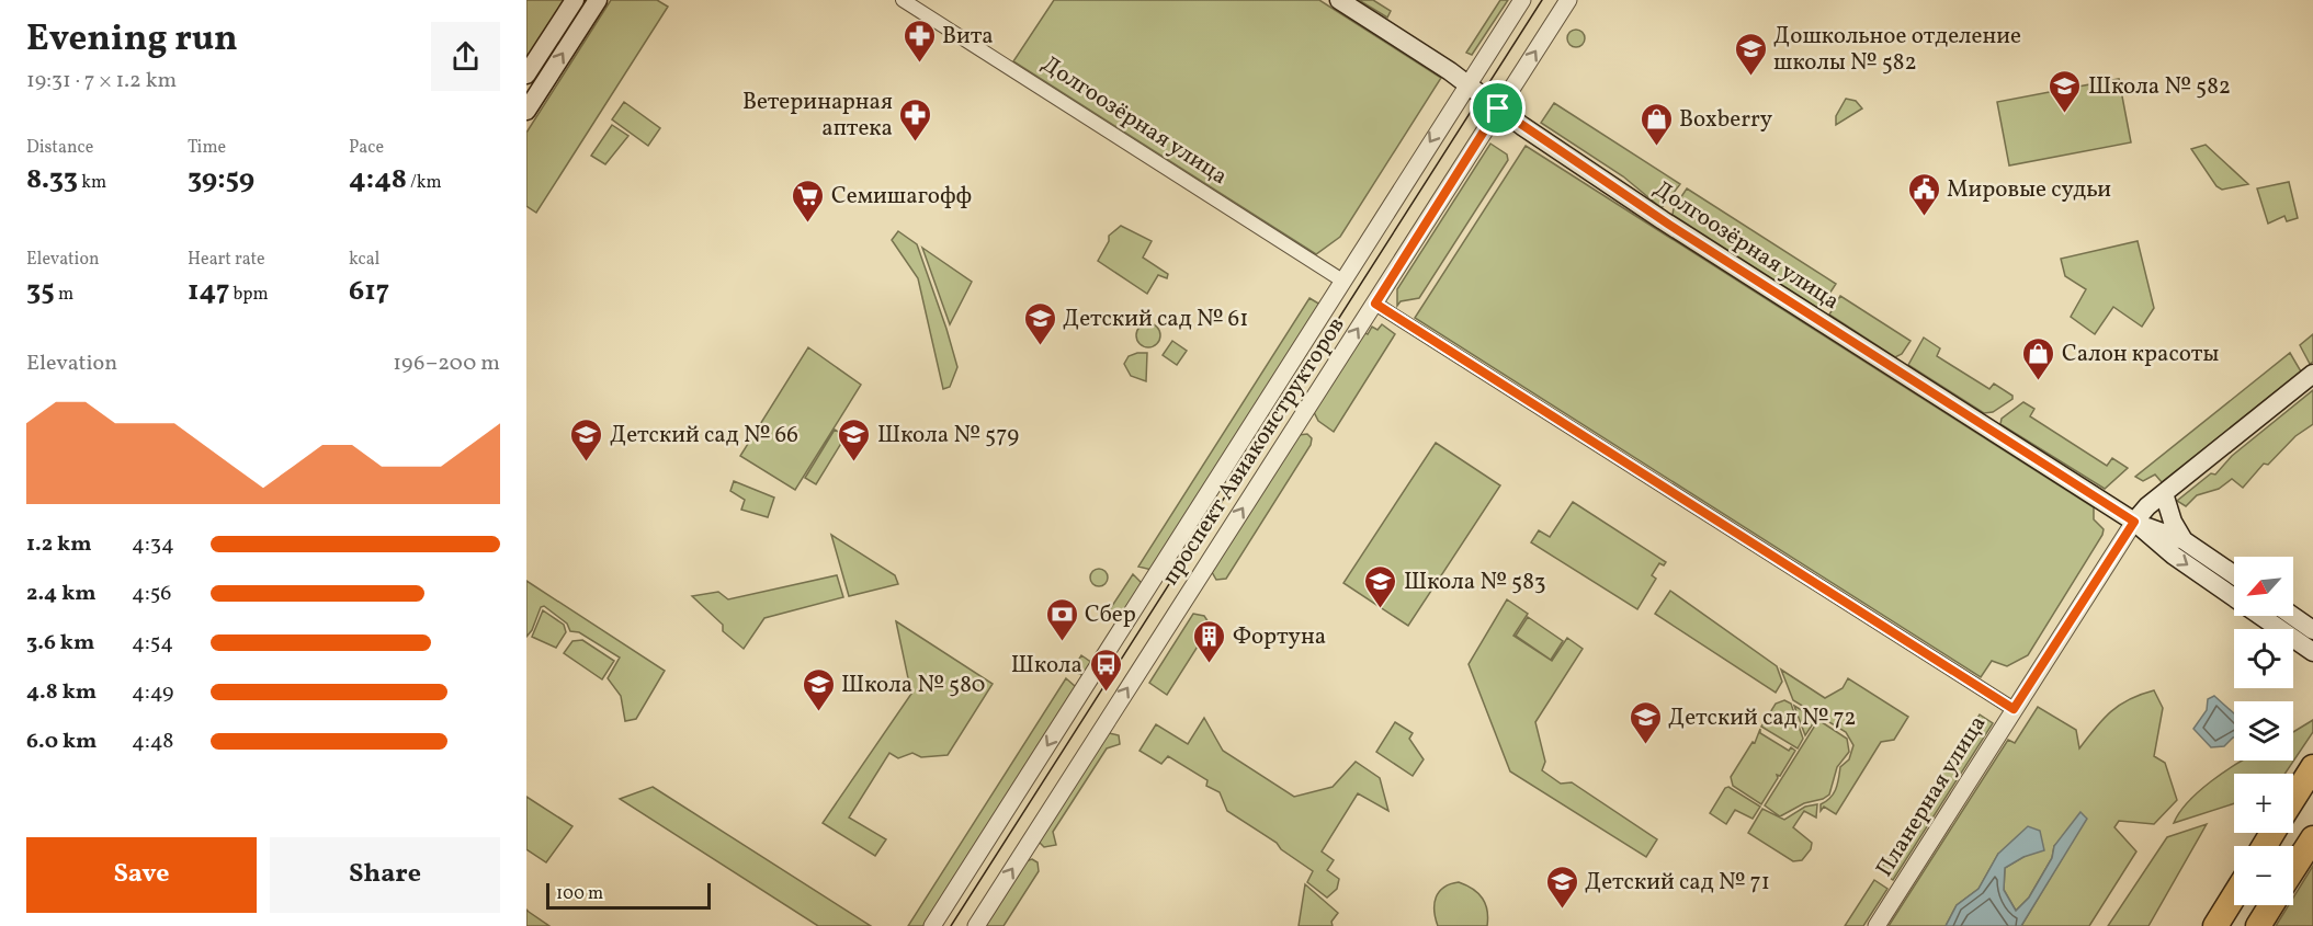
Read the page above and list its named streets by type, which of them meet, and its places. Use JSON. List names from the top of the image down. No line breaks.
{"streets":{"main road":["Долгоозёрная улица","Планерная улица"],"street":["проспект Авиаконструкторов"]},"crossings":[["Долгоозёрная улица","проспект Авиаконструкторов"],["Долгоозёрная улица","Планерная улица"]],"places":{"pharmacy":["Вита","Ветеринарная аптека"],"school or university":["Дошкольное отделение школы № 582","Школа № 582","Детский сад № 61","Детский сад № 66","Школа № 579","Школа № 583","Школа № 580","Детский сад № 72","Детский сад № 71"],"shop":["Boxberry","Салон красоты"],"public building":["Мировые судьи"],"supermarket":["Семишагофф"],"bank":["Сбер"],"building":["Фортуна"],"bus stop":["Школа"]},"scale_bar":"100 m","north":"bottom left","page":{"heading":["Evening run","19:31 · 7 × 1.2 km"],"stats":[["Distance","8.33 km"],["Time","39:59"],["Pace","4:48 /km"],["Elevation","35 m"],["Heart rate","147 bpm"],["kcal","617"]],"chart":["Elevation","196–200 m"],"list":[{"name":"1.2 km","note":"4:34"},{"name":"2.4 km","note":"4:56"},{"name":"3.6 km","note":"4:54"},{"name":"4.8 km","note":"4:49"},{"name":"6.0 km","note":"4:48"}],"map_buttons":["+","−"],"buttons":["Save","Share"],"scale":"100 m"}}
